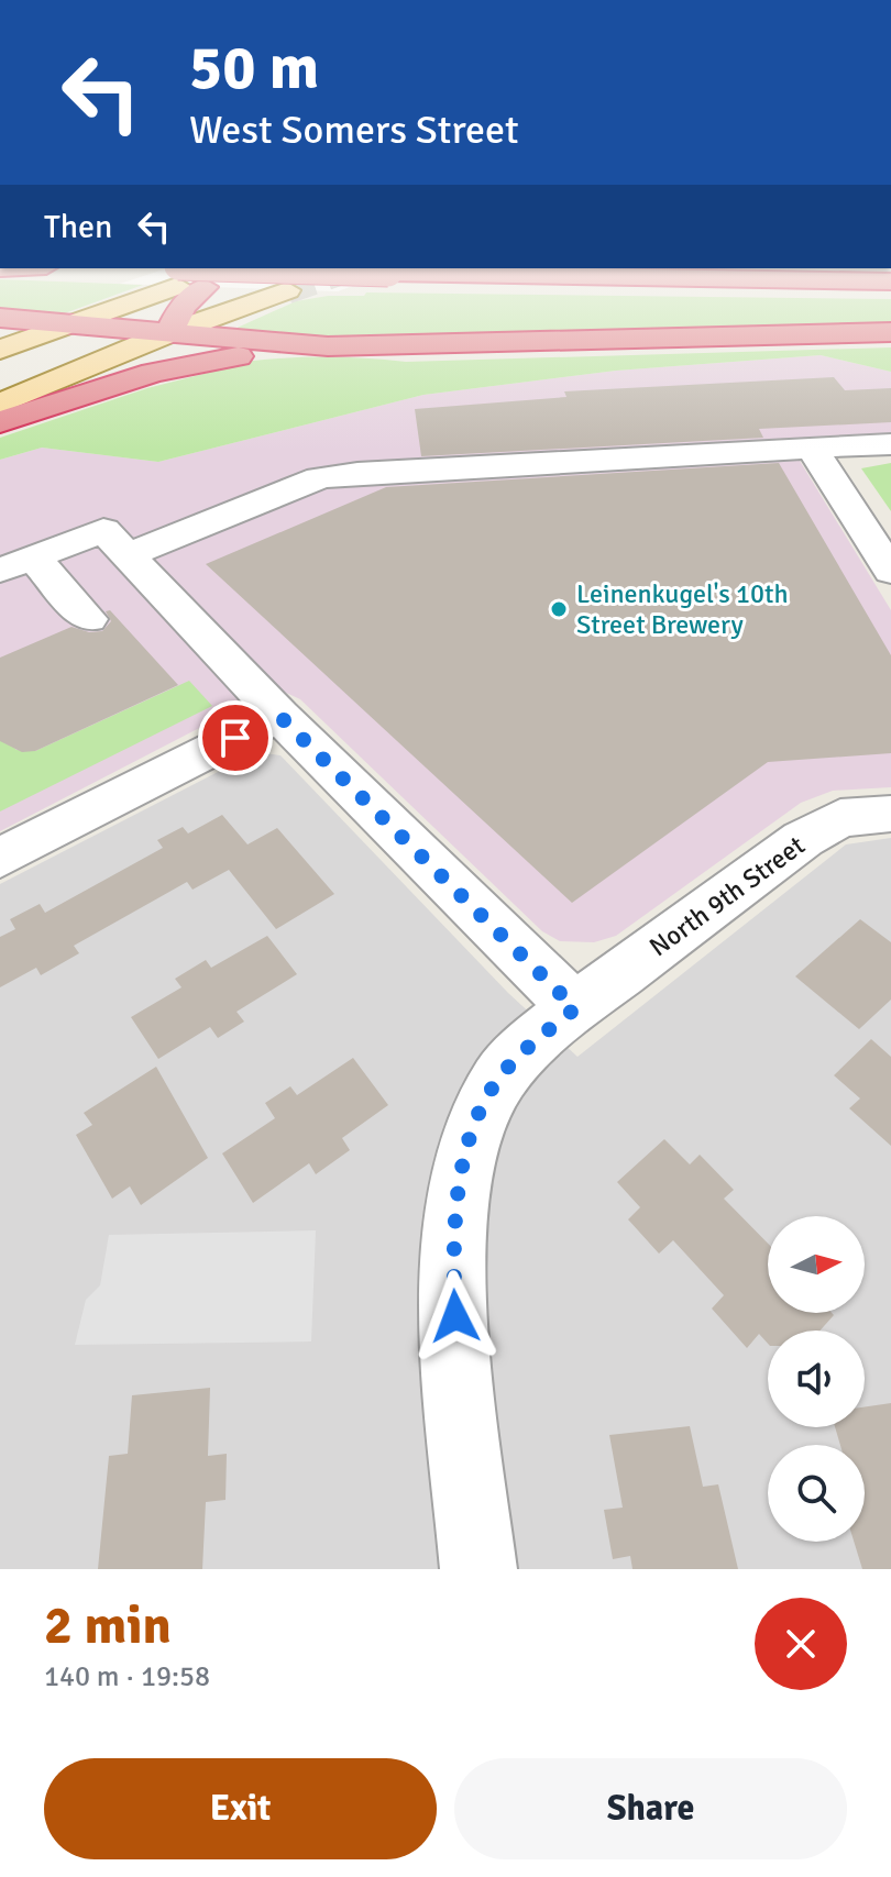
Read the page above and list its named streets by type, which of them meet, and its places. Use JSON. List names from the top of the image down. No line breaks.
{"streets":{"street":["North 9th Street"]},"places":["Leinenkugel's 10th Street Brewery"],"north":"right","page":{"turn":["50 m","West Somers Street"],"then":"Then","heading":["2 min","140 m · 19:58"],"buttons":["Exit","Share"]}}
